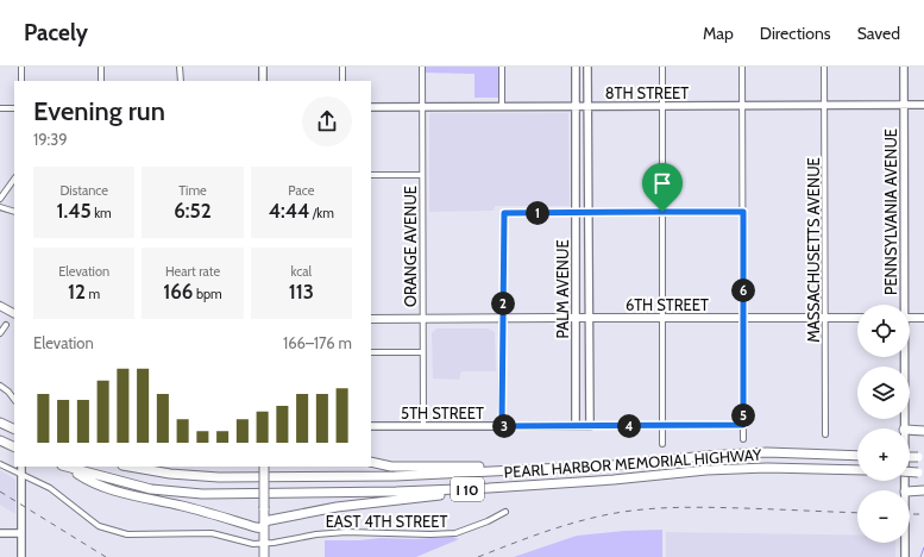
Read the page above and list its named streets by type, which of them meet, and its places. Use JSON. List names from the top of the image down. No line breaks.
{"streets":{"highway":["PEARL HARBOR MEMORIAL HIGHWAY","I 10"],"main road":["6TH STREET"],"street":["8TH STREET","PENNSYLVANIA AVENUE","ORANGE AVENUE","MASSACHUSETTS AVENUE","PALM AVENUE","5TH STREET","EAST 4TH STREET"]},"crossings":[["8TH STREET","PENNSYLVANIA AVENUE"],["8TH STREET","ORANGE AVENUE"],["8TH STREET","MASSACHUSETTS AVENUE"],["8TH STREET","PALM AVENUE"],["ORANGE AVENUE","6TH STREET"],["ORANGE AVENUE","5TH STREET"],["MASSACHUSETTS AVENUE","6TH STREET"],["PALM AVENUE","6TH STREET"],["PALM AVENUE","5TH STREET"]],"page":{"header":"Pacely","nav":["Map","Directions","Saved"],"heading":["Evening run","19:39"],"stats":[["Distance","1.45 km"],["Time","6:52"],["Pace","4:44 /km"],["Elevation","12 m"],["Heart rate","166 bpm"],["kcal","113"]],"pins":["1","6","2","5","3","4"],"map_buttons":["+","−"],"chart":["Elevation","166–176 m"]}}
